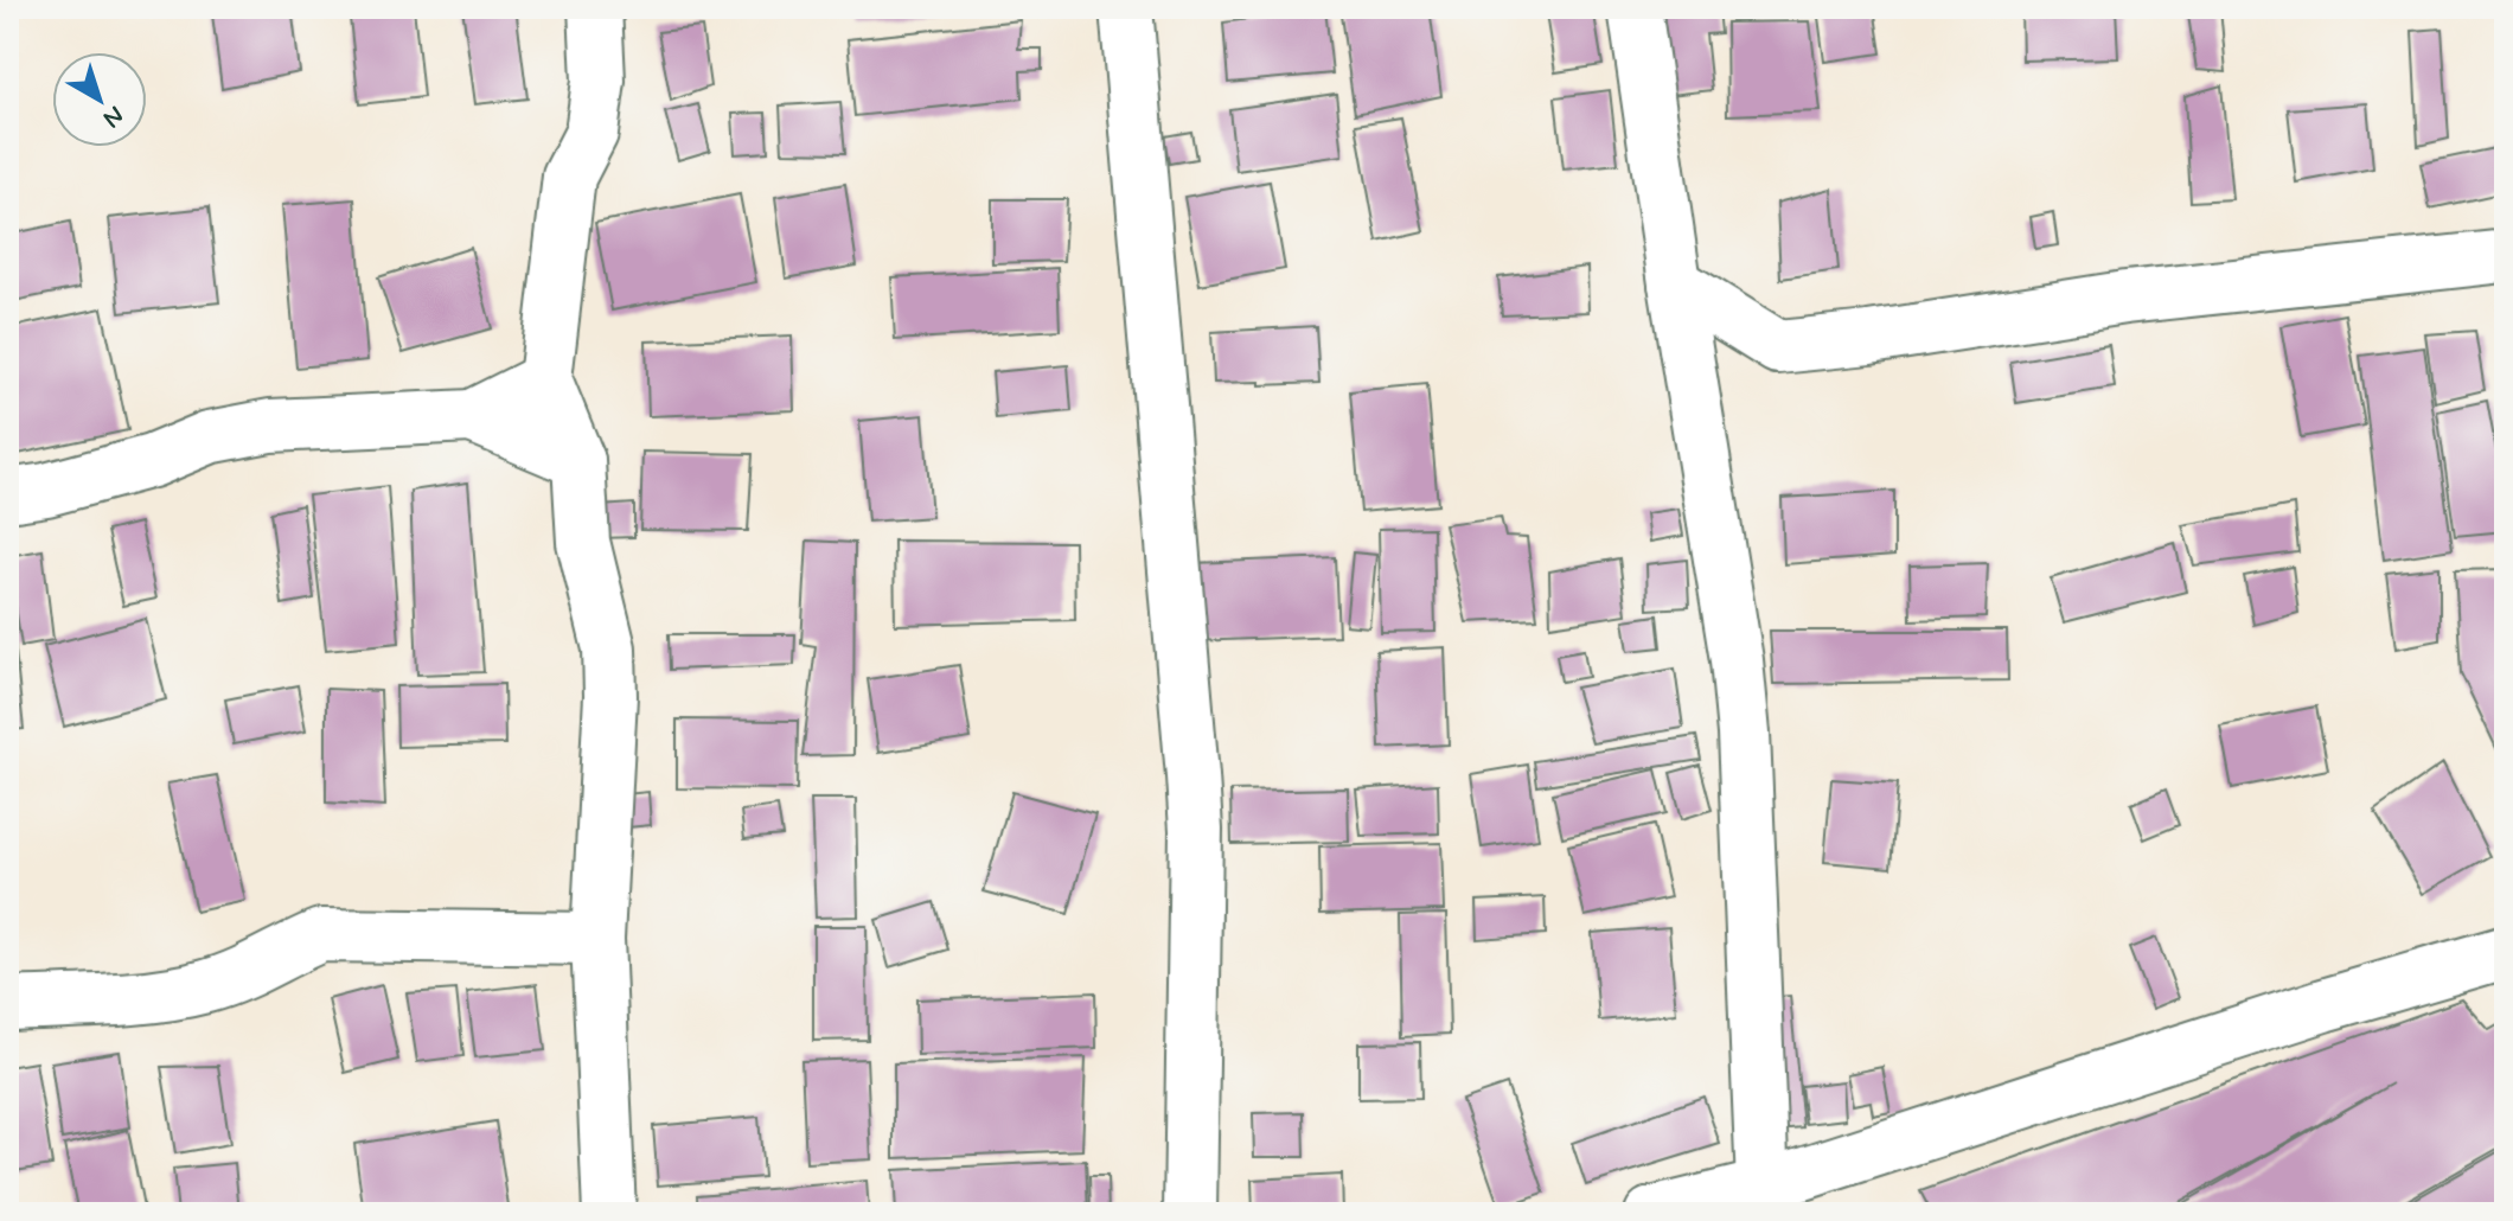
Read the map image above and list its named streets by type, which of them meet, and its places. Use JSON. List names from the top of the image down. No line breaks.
{"north":"bottom right"}
